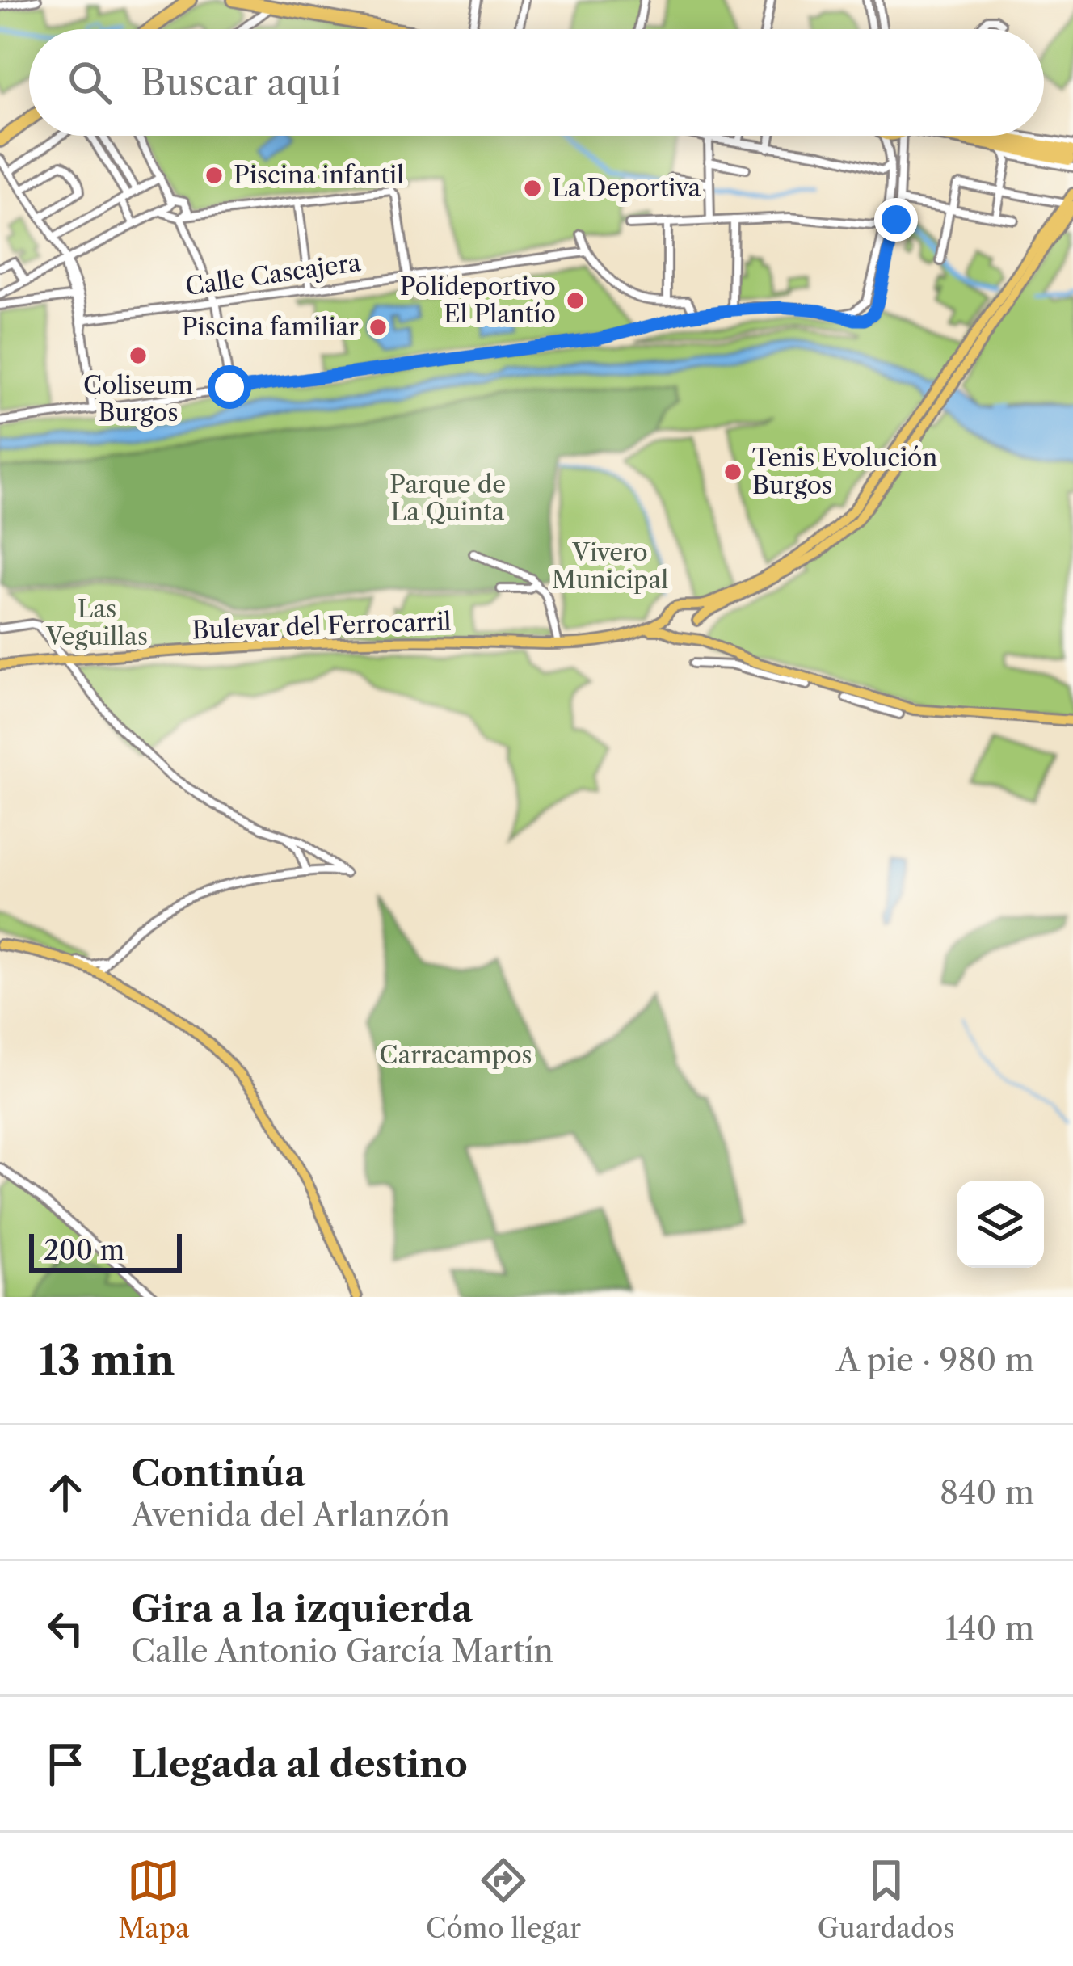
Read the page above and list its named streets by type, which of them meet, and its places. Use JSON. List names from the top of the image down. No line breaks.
{"streets":{"main road":["Bulevar del Ferrocarril"],"street":["Calle Cascajera"]},"parks":["Parque de La Quinta","Vivero Municipal","Las Veguillas","Carracampos"],"places":["Piscina infantil","La Deportiva","Polideportivo El Plantío","Piscina familiar","Coliseum Burgos","Tenis Evolución Burgos"],"scale_bar":"200 m","page":{"search":"Buscar aquí","scale":"200 m","heading":["13 min","A pie · 980 m"],"list":[["Continúa","Avenida del Arlanzón","840 m"],["Gira a la izquierda","Calle Antonio García Martín","140 m"],"Llegada al destino"],"nav":["Mapa","Cómo llegar","Guardados"]}}
